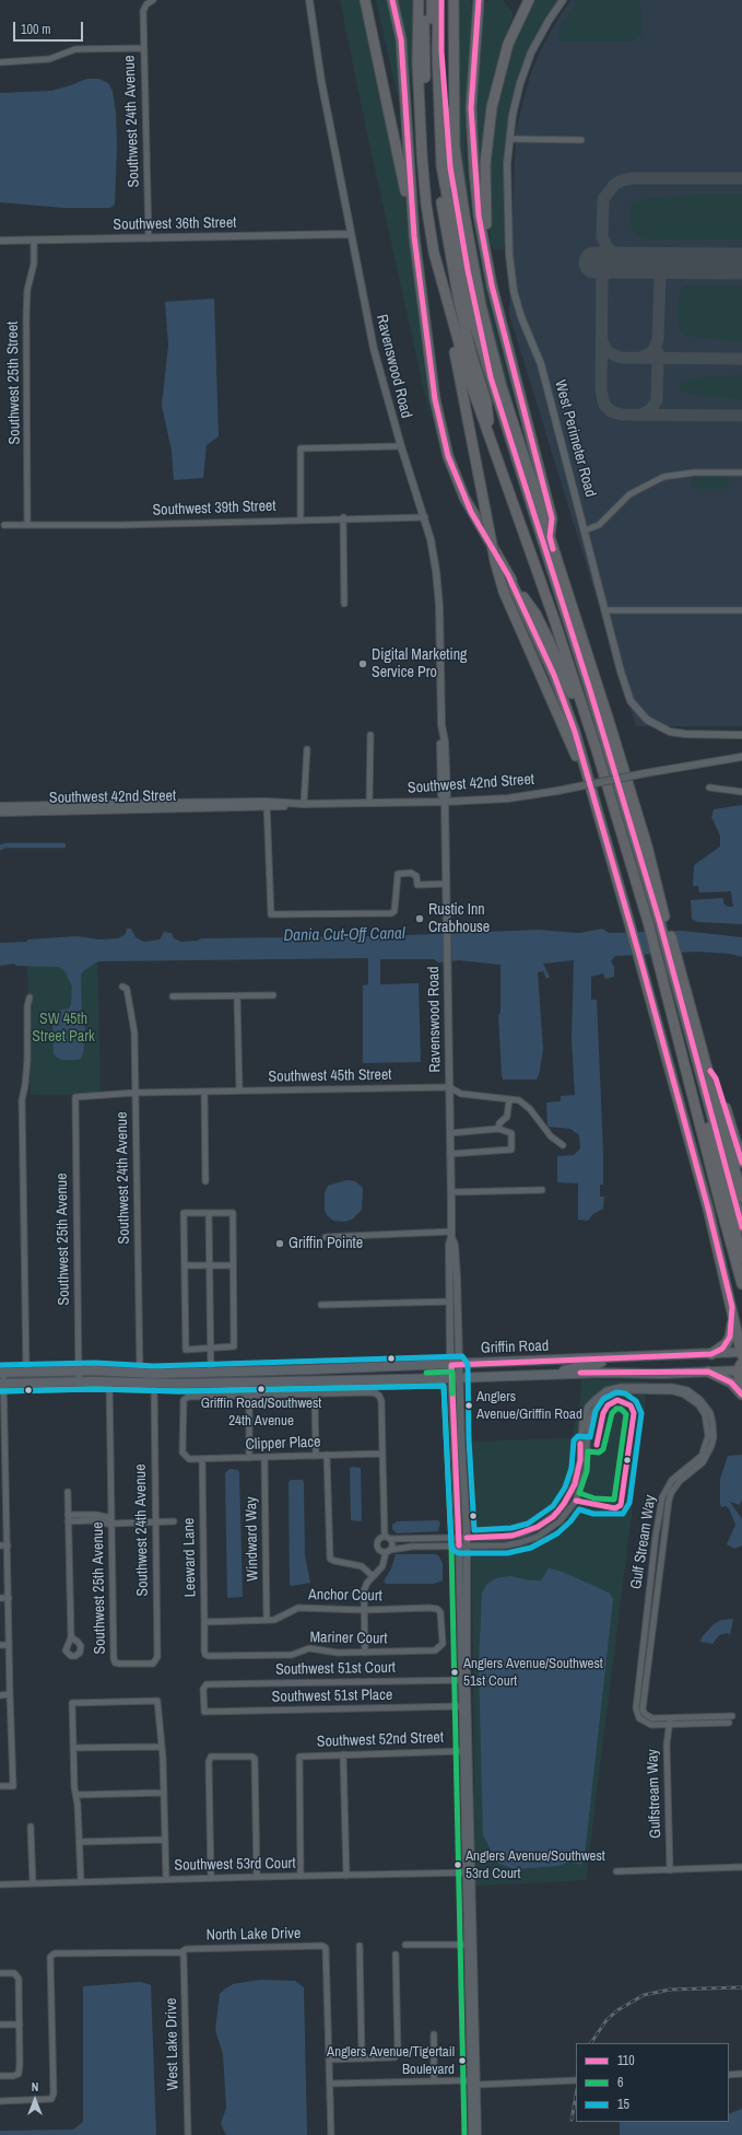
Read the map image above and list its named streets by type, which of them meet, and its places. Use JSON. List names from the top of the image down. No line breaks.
{"streets":{"main road":["Griffin Road"],"street":["Southwest 24th Avenue","Southwest 36th Street","Ravenswood Road","Southwest 25th Street","West Perimeter Road","Southwest 39th Street","Southwest 42nd Street","Southwest 45th Street","Southwest 25th Avenue","Clipper Place","Windward Way","Gulf Stream Way","Leeward Lane","Anchor Court","Mariner Court","Southwest 51st Court","Southwest 51st Place","Southwest 52nd Street","Gulfstream Way","Southwest 53rd Court","North Lake Drive","West Lake Drive"]},"crossings":[["Southwest 24th Avenue","Southwest 36th Street"],["Southwest 24th Avenue","Southwest 45th Street"],["Southwest 24th Avenue","Southwest 25th Avenue"],["Southwest 24th Avenue","Griffin Road"],["Southwest 36th Street","Ravenswood Road"],["Southwest 36th Street","Southwest 25th Street"],["Ravenswood Road","Southwest 39th Street"],["Ravenswood Road","Southwest 42nd Street"],["Ravenswood Road","Southwest 45th Street"],["Ravenswood Road","Griffin Road"],["Southwest 25th Street","Southwest 39th Street"],["Southwest 45th Street","Southwest 25th Avenue"],["Southwest 25th Avenue","Griffin Road"],["Clipper Place","Windward Way"],["Clipper Place","Leeward Lane"],["Windward Way","Anchor Court"],["Gulf Stream Way","Gulfstream Way"],["Leeward Lane","Anchor Court"],["Leeward Lane","Mariner Court"],["Anchor Court","Mariner Court"],["Southwest 51st Court","Southwest 51st Place"],["Southwest 52nd Street","Southwest 53rd Court"],["North Lake Drive","West Lake Drive"]],"water":["Dania Cut-Off Canal"],"parks":["SW 45th Street Park"],"places":["Digital Marketing Service Pro","Rustic Inn Crabhouse","Griffin Pointe","Griffin Road/Southwest 24th Avenue","Anglers Avenue/Griffin Road","Anglers Avenue/Southwest 51st Court","Anglers Avenue/Southwest 53rd Court","Anglers Avenue/Tigertail Boulevard"],"lines":["transit line 110","transit line 15","transit line 6"],"legend":["110","6","15"],"scale_bar":"100 m","north":"top"}
